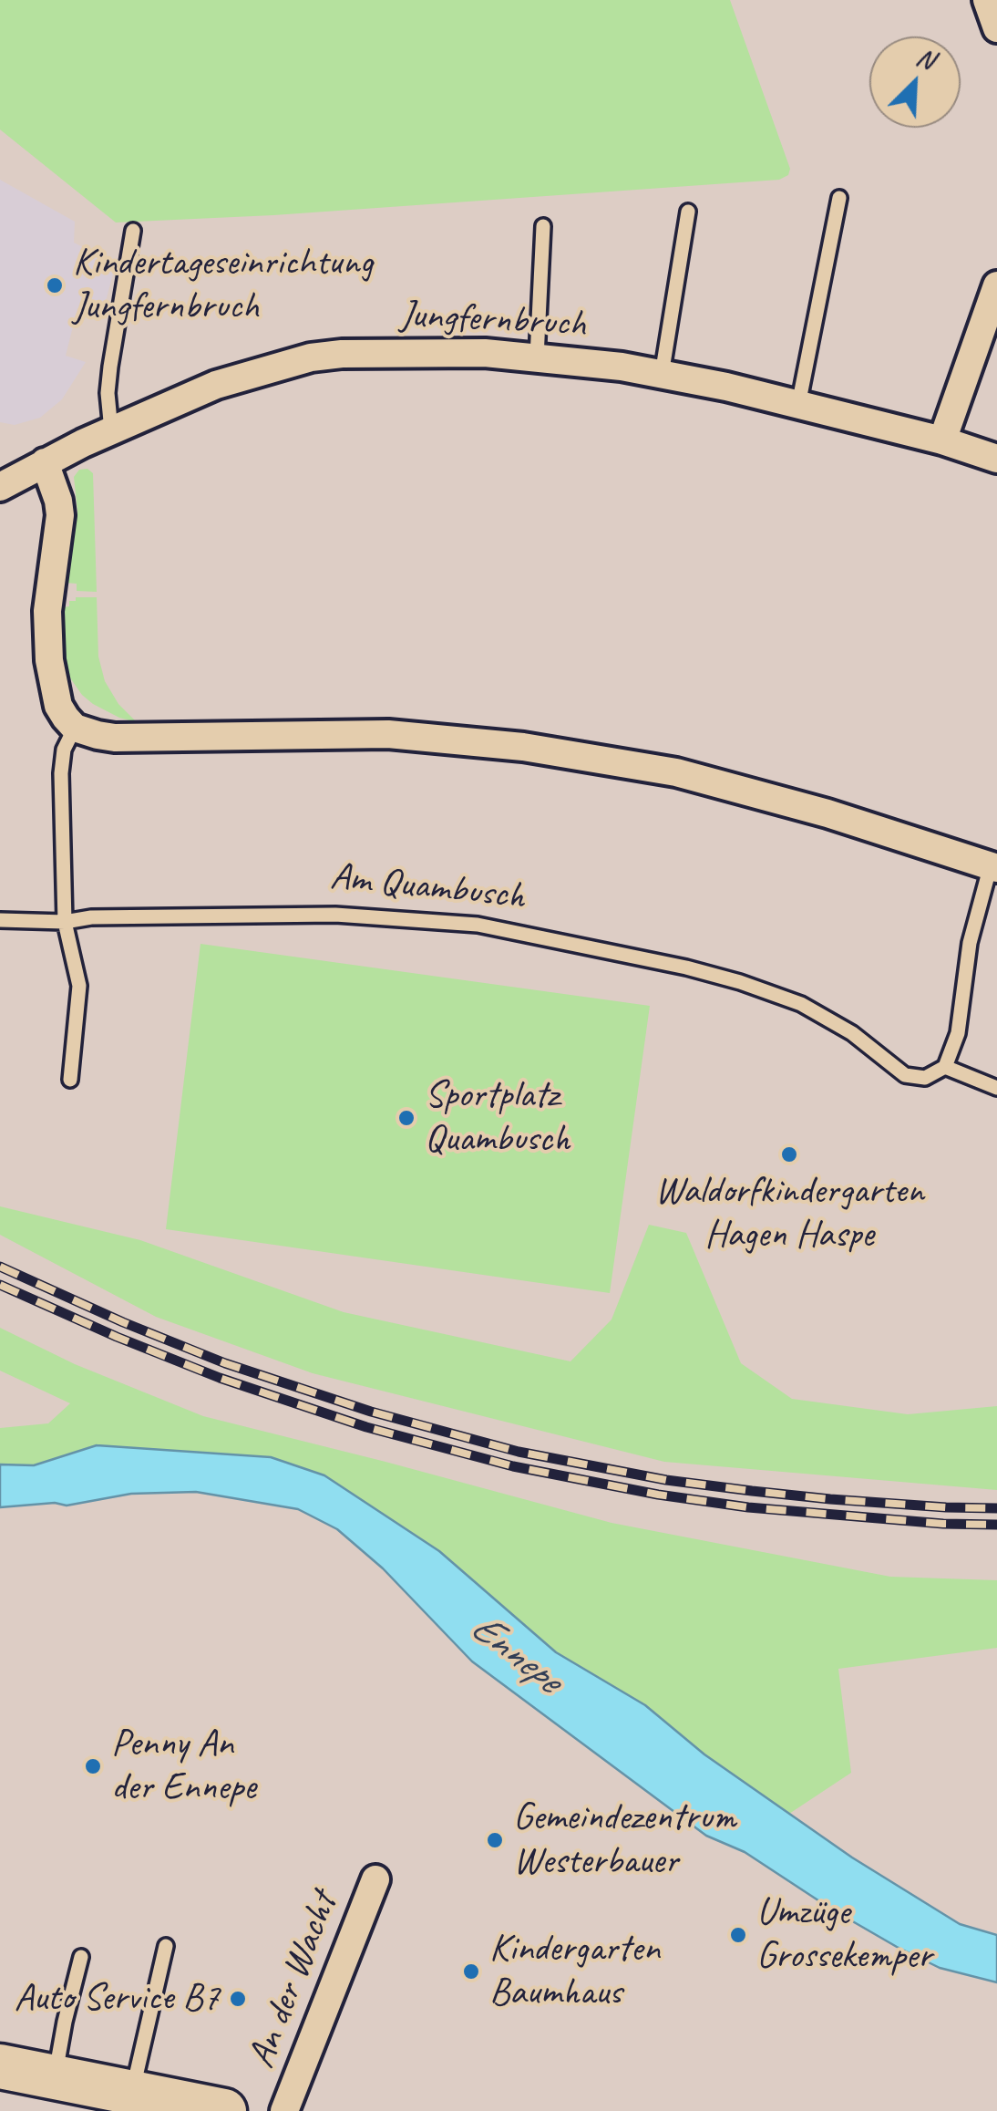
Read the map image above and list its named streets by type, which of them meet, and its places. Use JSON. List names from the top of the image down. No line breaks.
{"streets":{"street":["Jungfernbruch","An der Wacht"],"lane":["Am Quambusch"]},"water":["Ennepe"],"places":["Kindertageseinrichtung Jungfernbruch","Sportplatz Quambusch","Waldorfkindergarten Hagen Haspe","Penny An der Ennepe","Gemeindezentrum Westerbauer","Umzüge Grossekemper","Kindergarten Baumhaus","Auto Service B7"],"north":"top right"}
